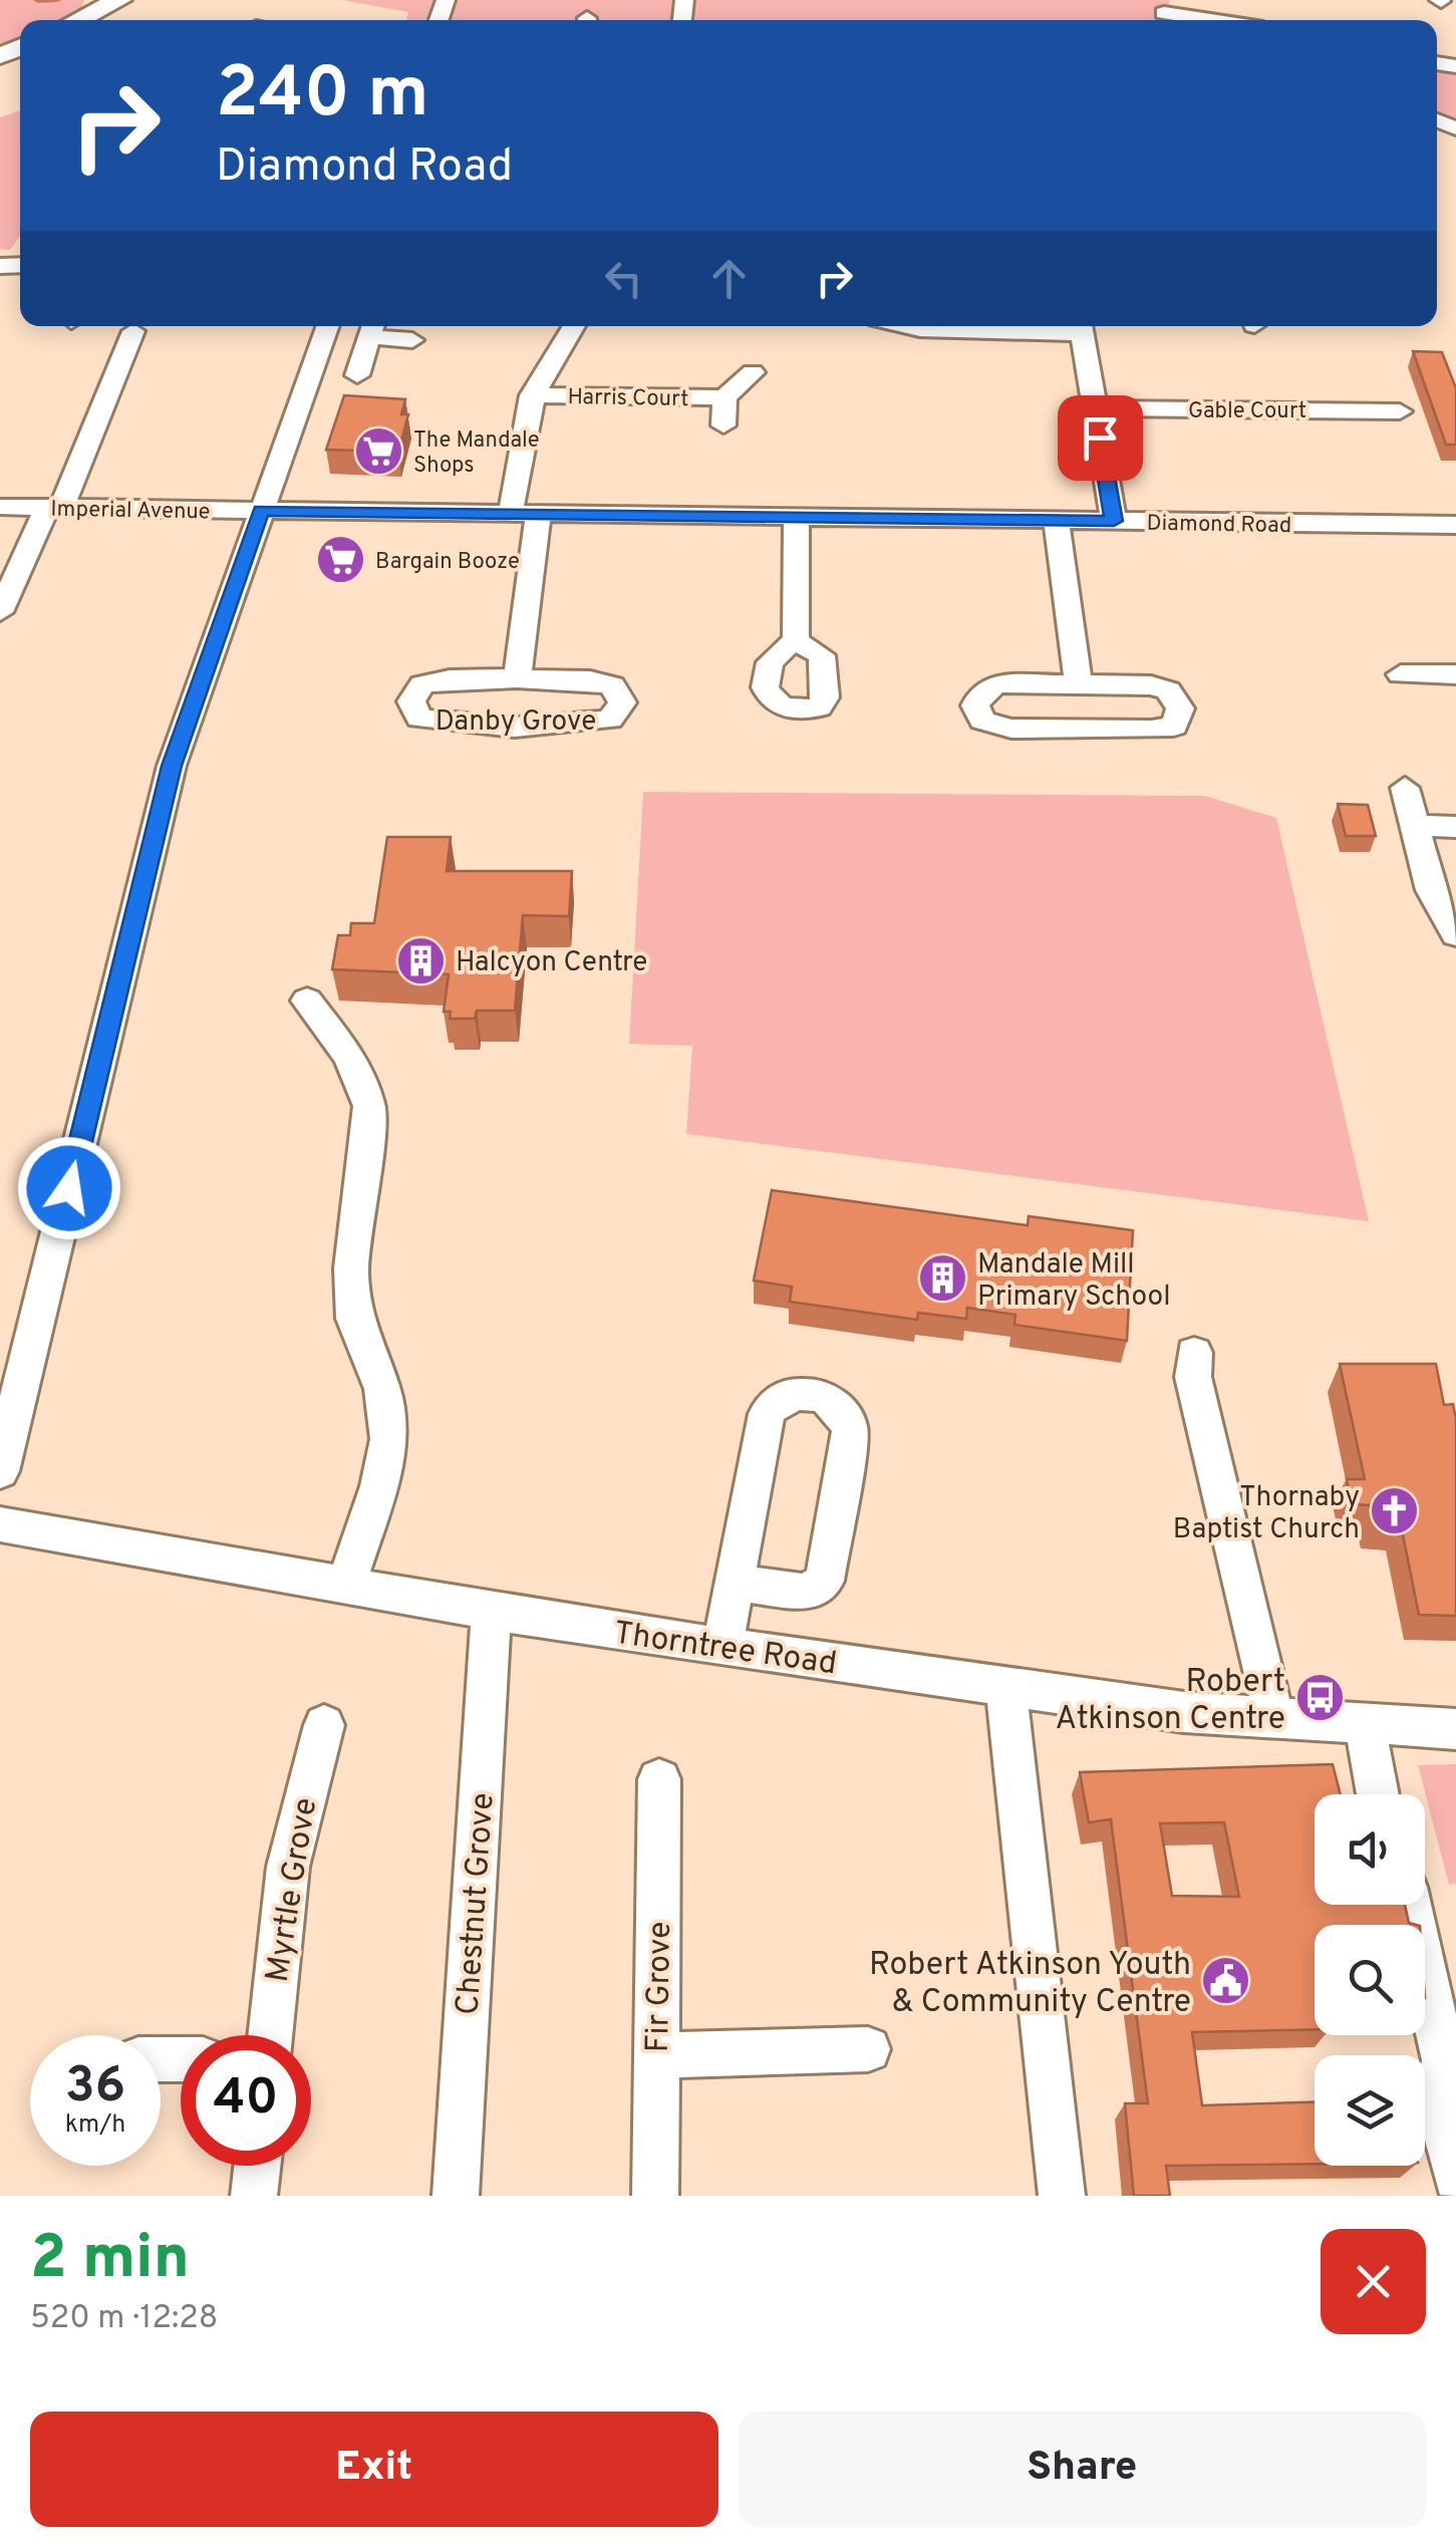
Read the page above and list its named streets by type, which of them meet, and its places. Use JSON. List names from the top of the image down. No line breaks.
{"streets":{"street":["Harris Court","Gable Court","Imperial Avenue","Diamond Road","Danby Grove","Thorntree Road","Myrtle Grove","Chestnut Grove","Fir Grove"]},"crossings":[["Harris Court","Danby Grove"],["Imperial Avenue","Diamond Road"],["Diamond Road","Danby Grove"],["Thorntree Road","Chestnut Grove"]],"places":{"supermarket":["The Mandale Shops","Bargain Booze"],"building":["Halcyon Centre","Mandale Mill Primary School"],"church":["Thornaby Baptist Church"],"bus stop":["Robert Atkinson Centre"],"public building":["Robert Atkinson Youth & Community Centre"]},"page":{"turn":["240 m","Diamond Road"],"speed":"36 km/h","limit":"40","heading":["2 min","520 m · 12:28"],"buttons":["Exit","Share"]}}
